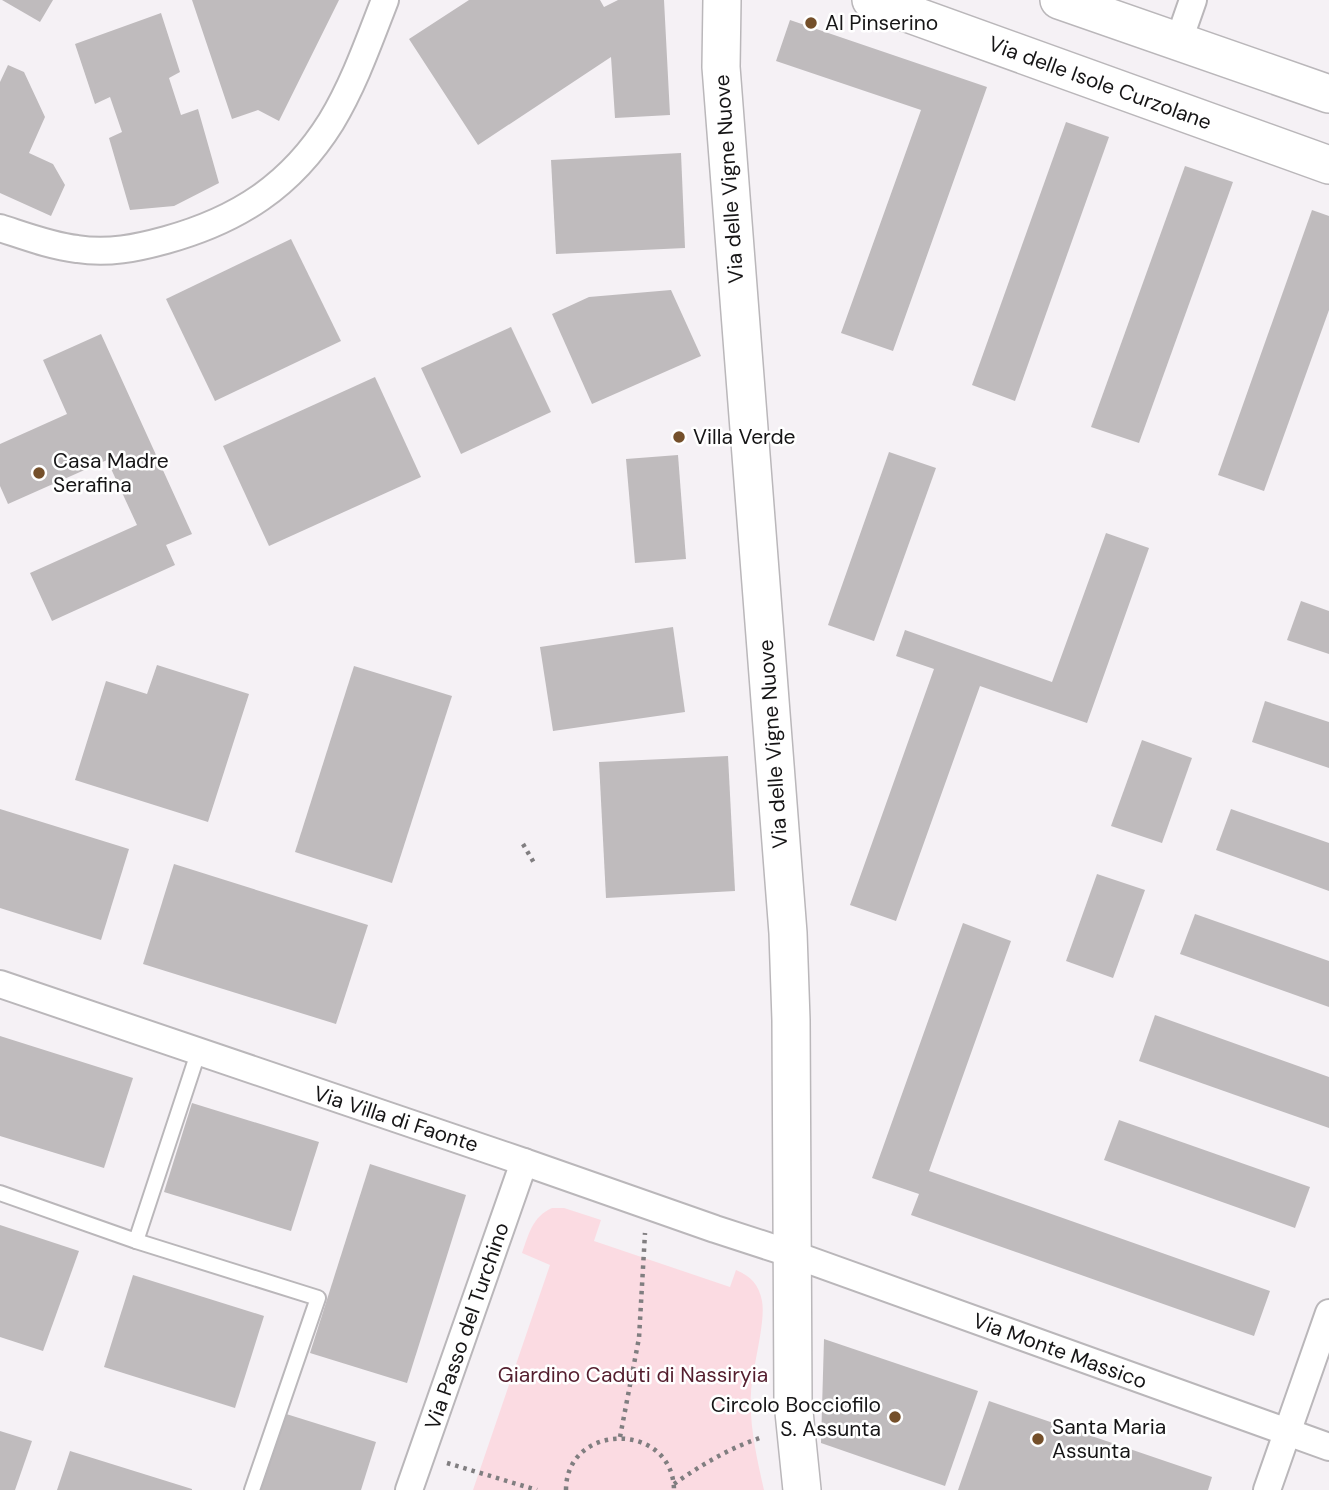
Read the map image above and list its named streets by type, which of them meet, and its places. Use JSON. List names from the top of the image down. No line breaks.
{"streets":{"street":["Via delle Isole Curzolane","Via delle Vigne Nuove","Via Villa di Faonte","Via Passo del Turchino","Via Monte Massico"]},"crossings":[["Via delle Vigne Nuove","Via Villa di Faonte"],["Via delle Vigne Nuove","Via Monte Massico"],["Via Villa di Faonte","Via Passo del Turchino"],["Via Villa di Faonte","Via Monte Massico"]],"parks":["Giardino Caduti di Nassiryia"],"places":["Al Pinserino","Villa Verde","Casa Madre Serafina","Circolo Bocciofilo S. Assunta","Santa Maria Assunta"]}
